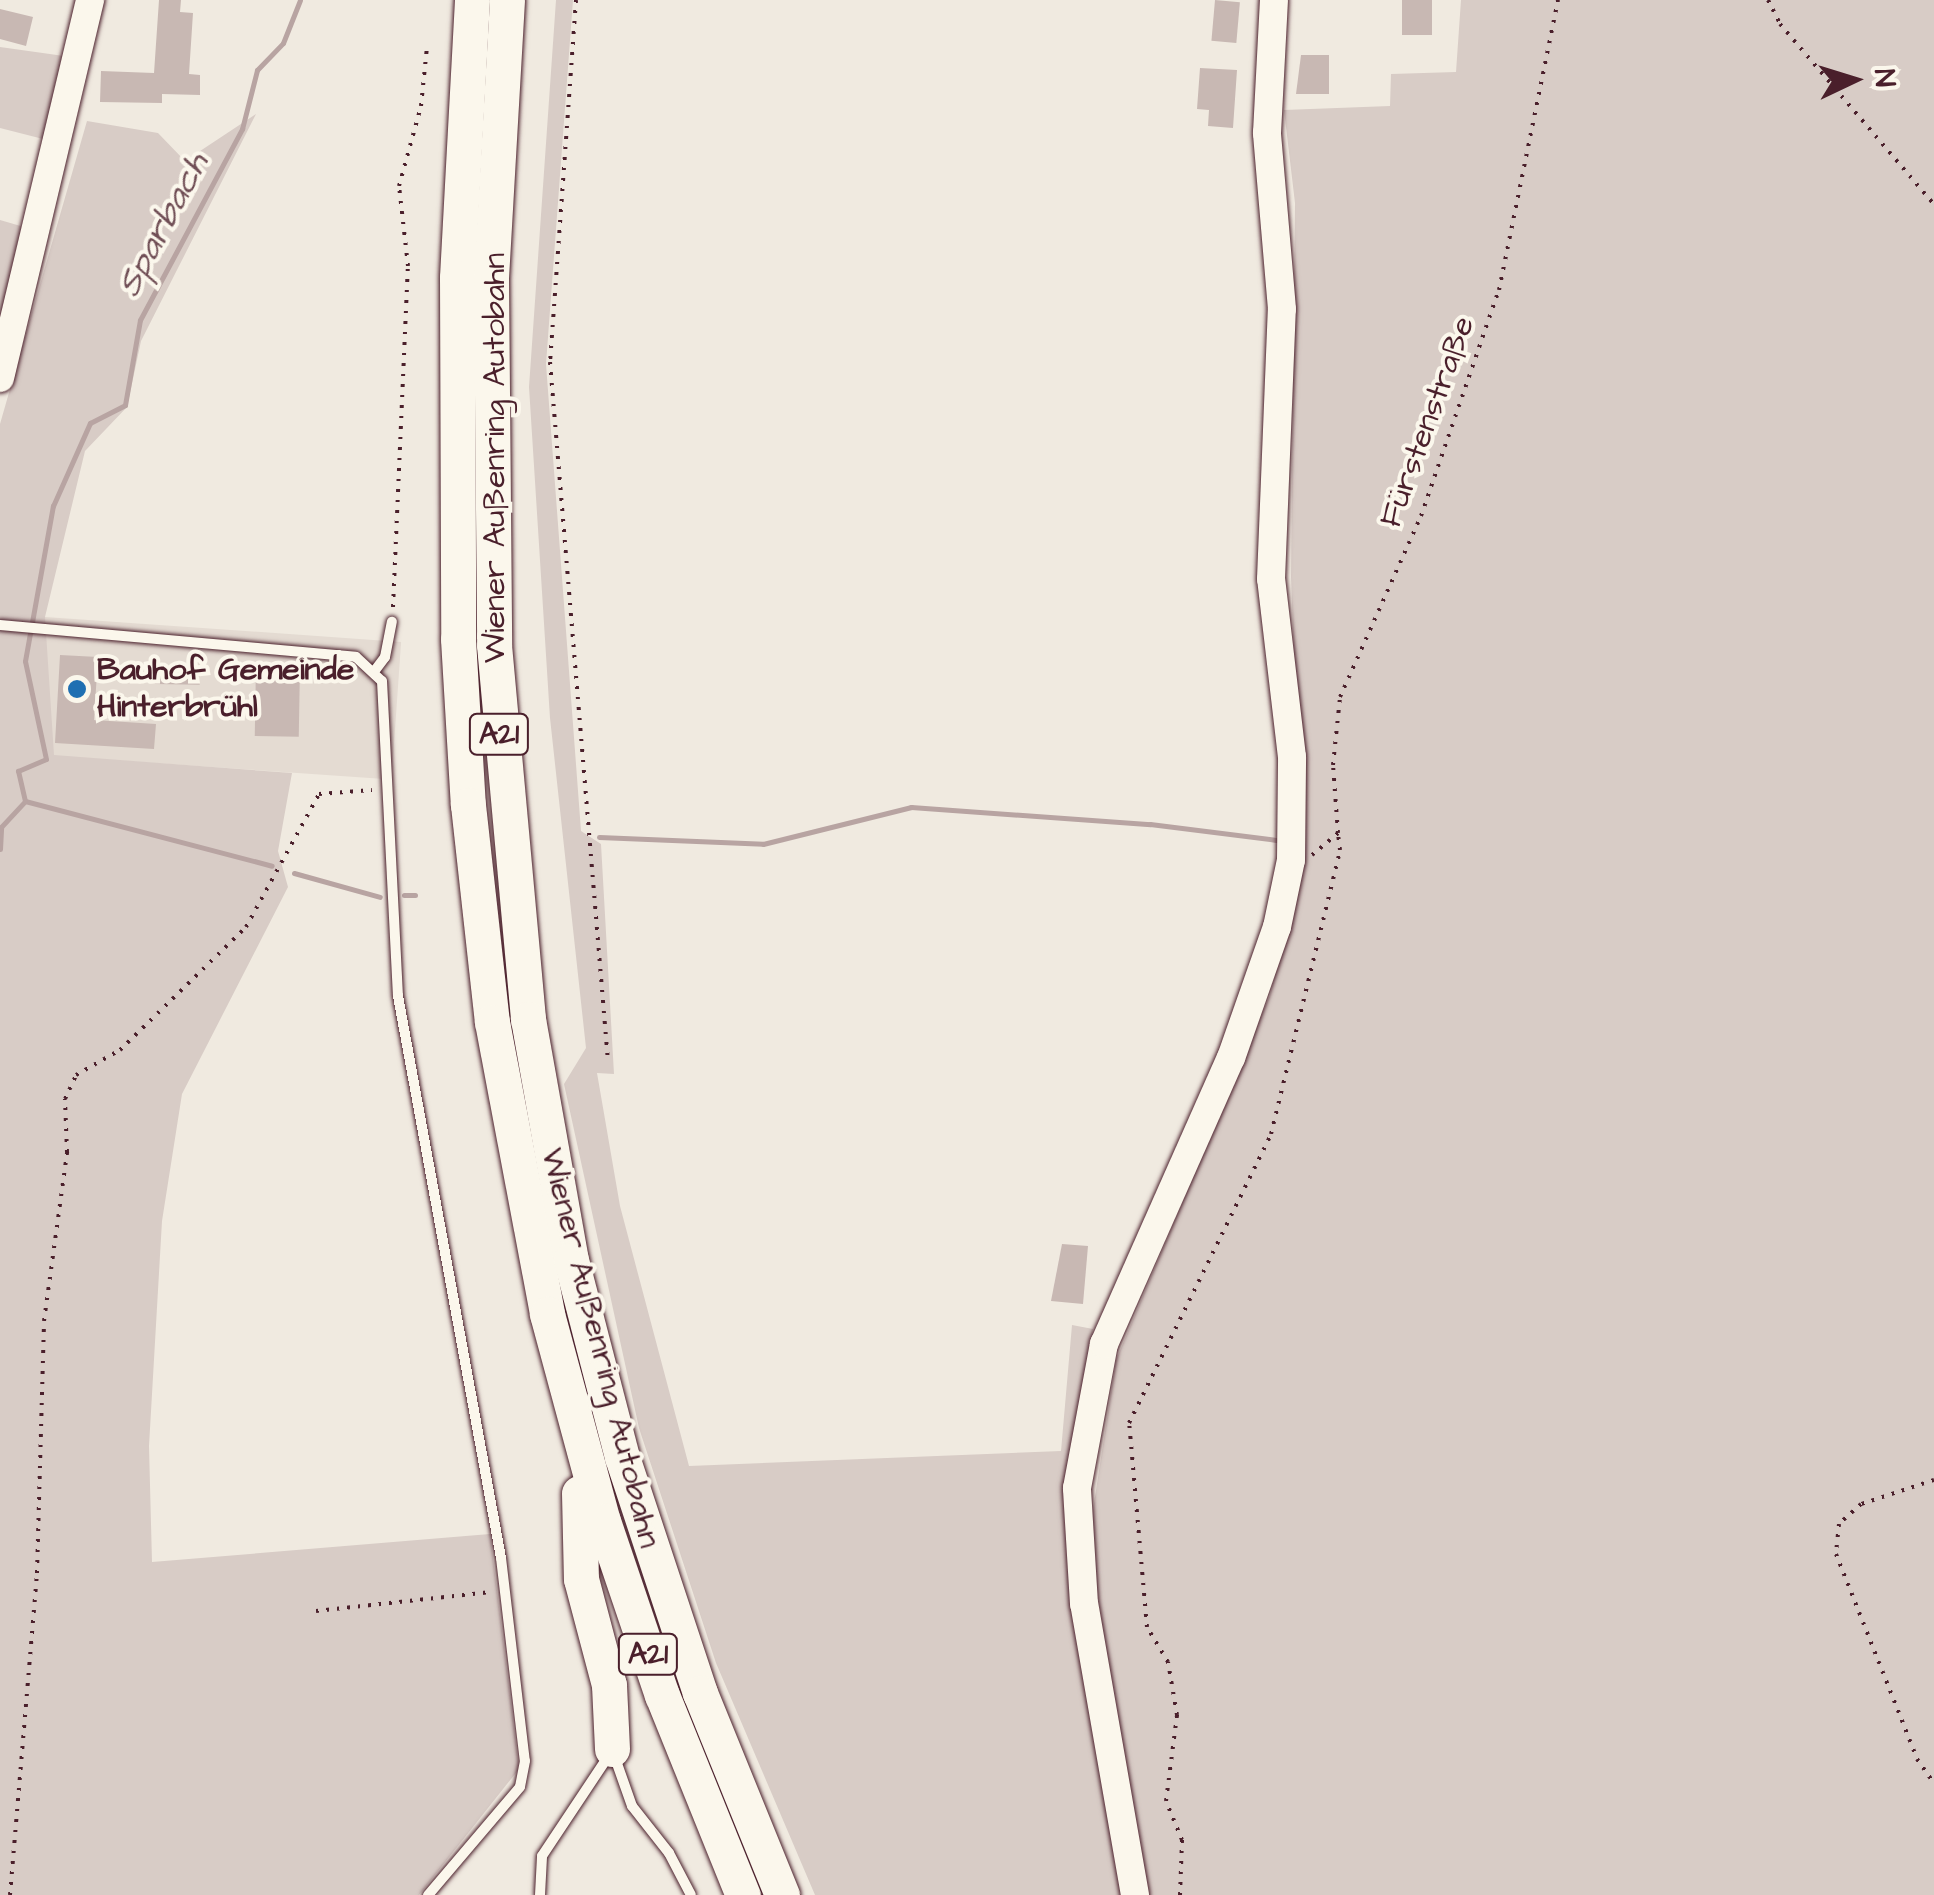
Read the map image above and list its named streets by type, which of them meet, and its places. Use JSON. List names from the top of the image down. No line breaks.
{"streets":{"highway":["Wiener Außenring Autobahn","A21"],"path":["Fürstenstraße"]},"water":["Sparbach"],"places":["Bauhof Gemeinde Hinterbrühl"],"north":"right"}
